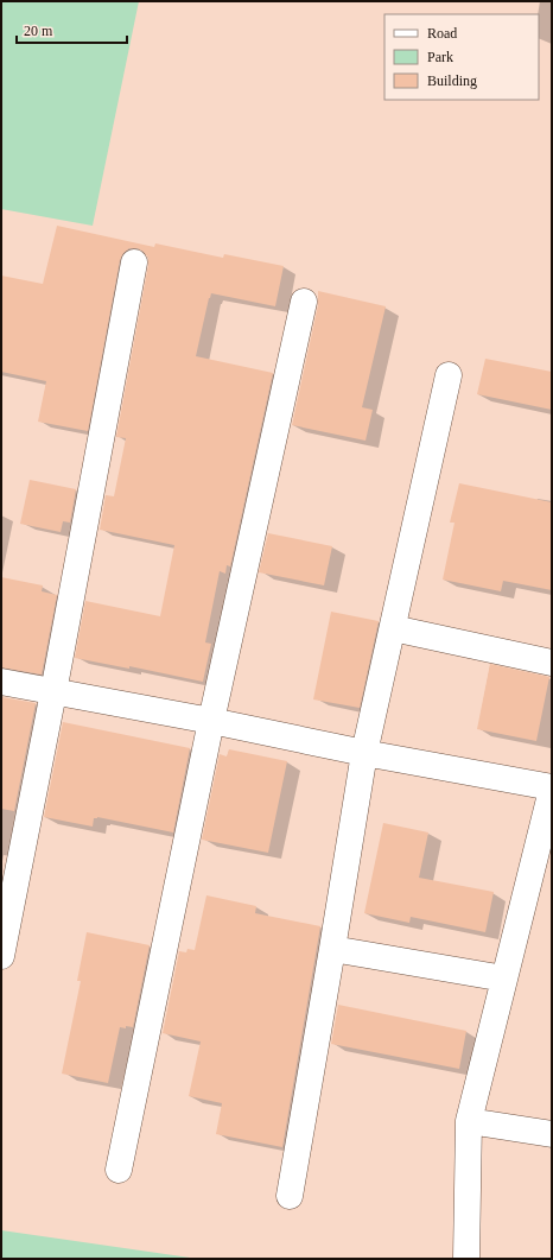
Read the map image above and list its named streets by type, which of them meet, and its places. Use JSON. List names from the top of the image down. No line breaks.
{"legend":["Road","Park","Building"],"scale_bar":"20 m"}
